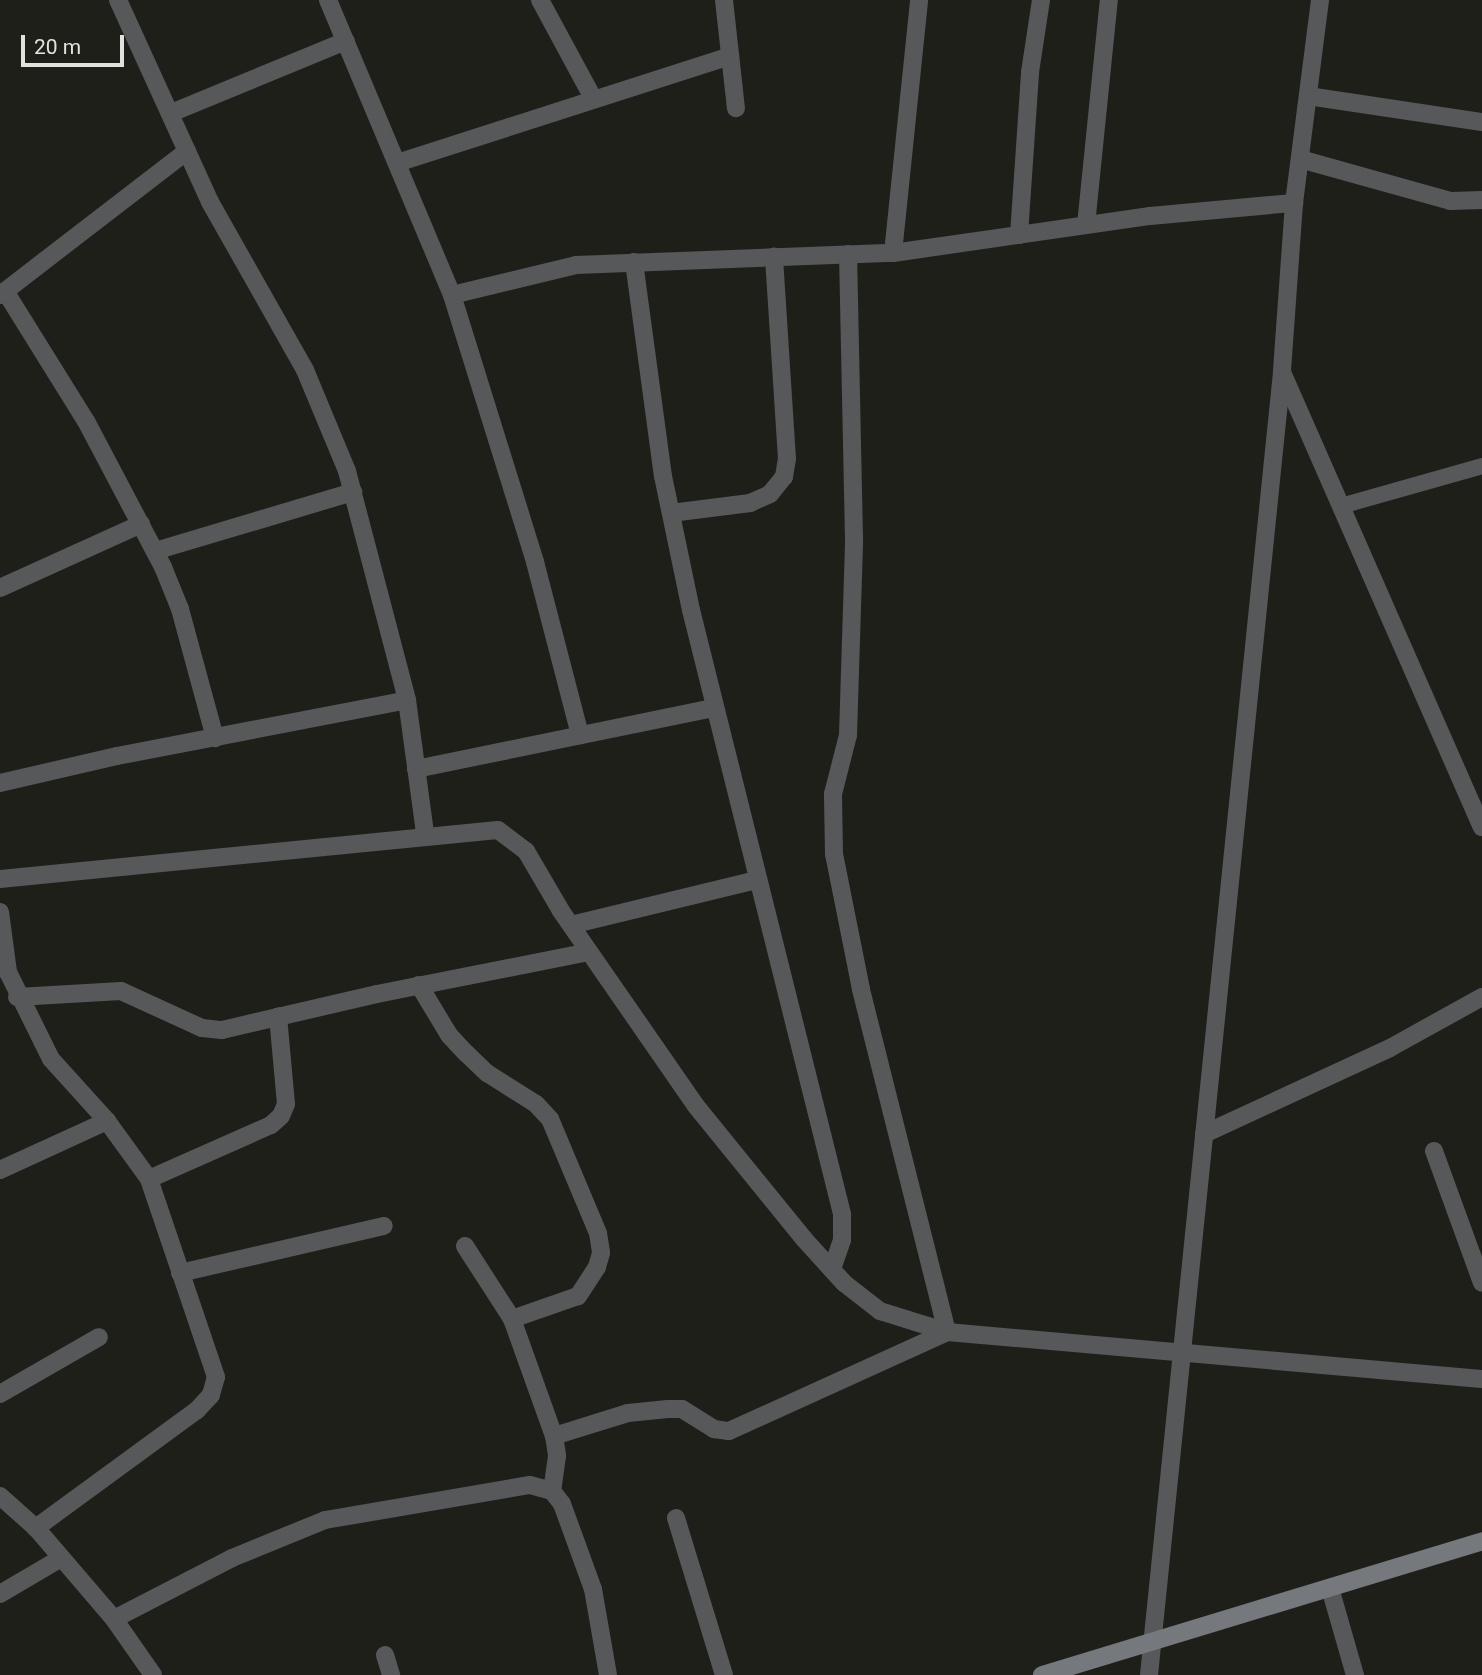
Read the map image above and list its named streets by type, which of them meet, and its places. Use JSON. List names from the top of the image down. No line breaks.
{"scale_bar":"20 m"}
